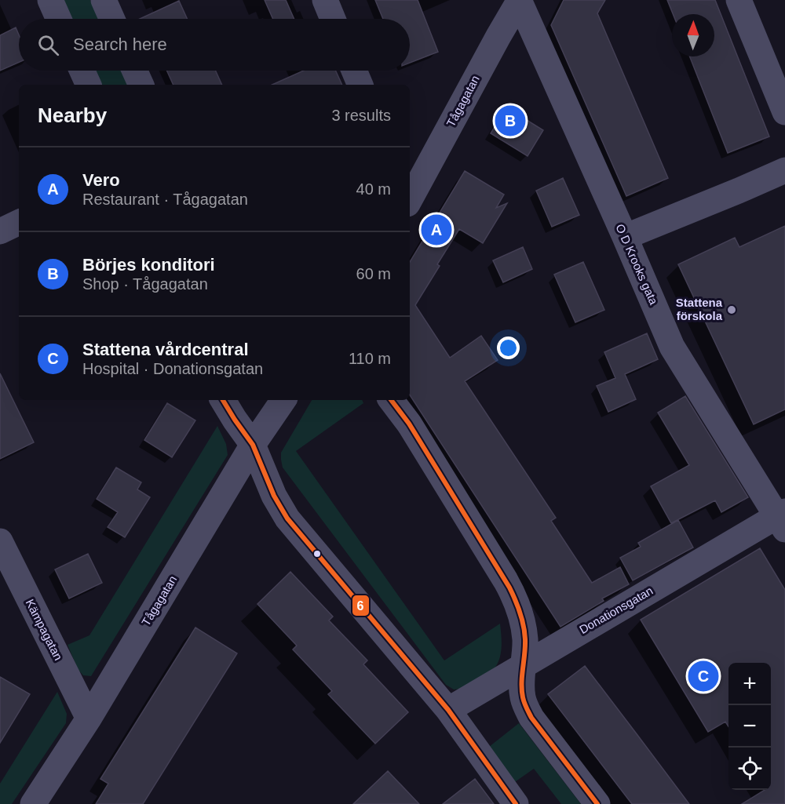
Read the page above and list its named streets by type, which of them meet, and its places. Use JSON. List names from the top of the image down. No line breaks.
{"streets":{"street":["Tågagatan","O D Krooks gata","Donationsgatan","Kämpagatan"]},"crossings":[["Tågagatan","O D Krooks gata"],["Tågagatan","Kämpagatan"],["O D Krooks gata","Donationsgatan"]],"places":["Stattena förskola"],"lines":["transit line 6"],"north":"top","page":{"search":"Search here","heading":["Nearby","3 results"],"pins":["B","A","C"],"list":[{"mark":"A","name":"Vero","note":"Restaurant · Tågagatan","value":"40 m"},{"mark":"B","name":"Börjes konditori","note":"Shop · Tågagatan","value":"60 m"},{"mark":"C","name":"Stattena vårdcentral","note":"Hospital · Donationsgatan","value":"110 m"}],"map_buttons":["+","−"]}}
